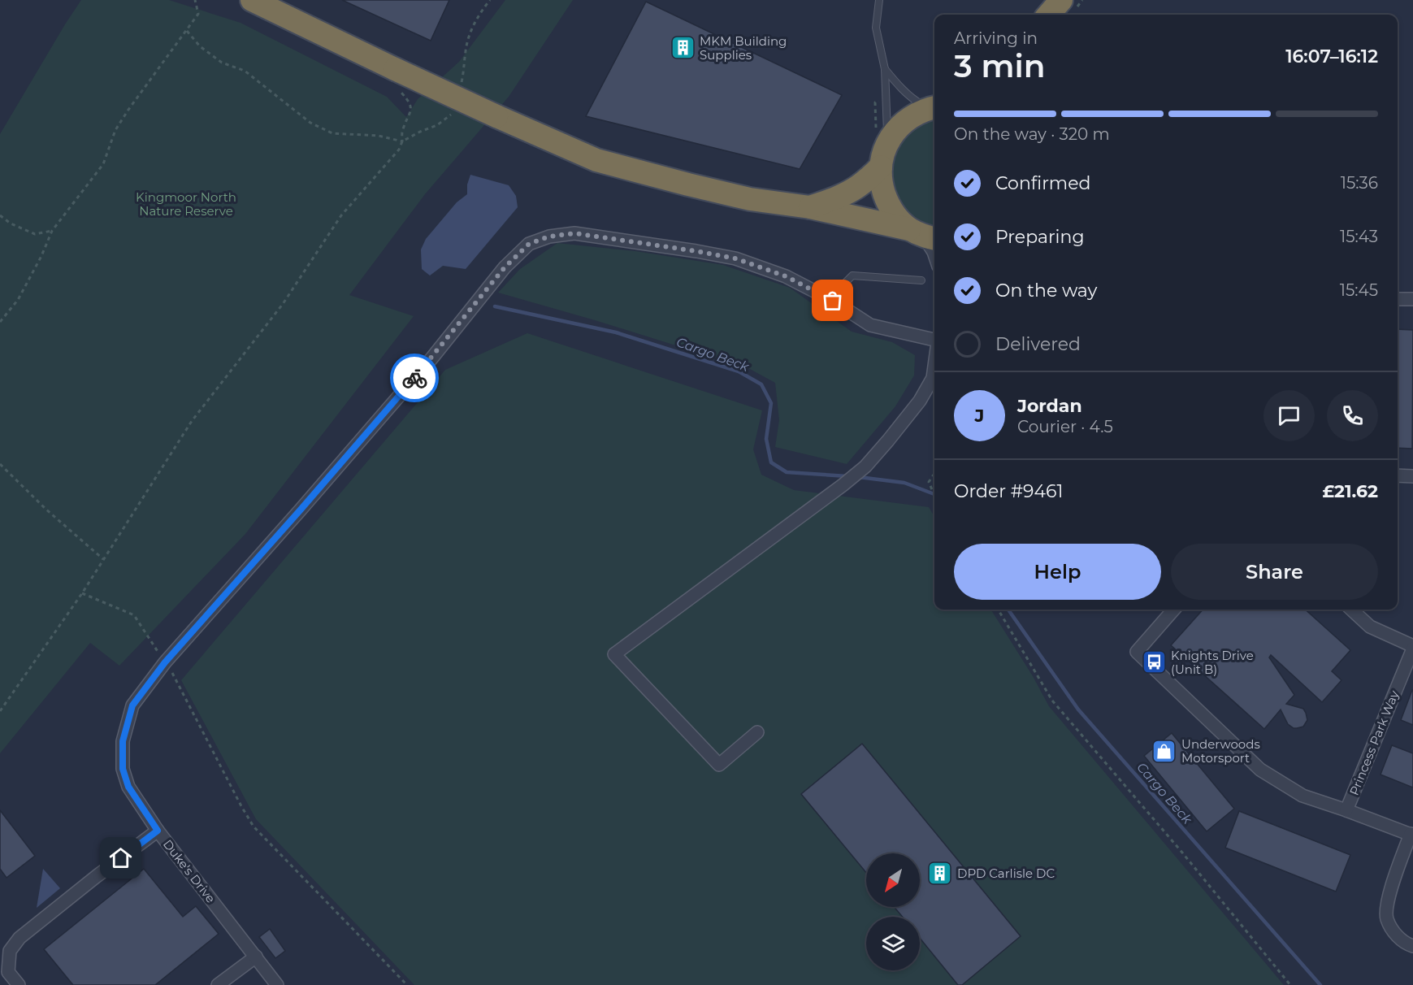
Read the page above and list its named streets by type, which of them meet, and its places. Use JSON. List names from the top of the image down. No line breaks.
{"streets":{"street":["Princess Park Way","Duke's Drive"]},"water":["Cargo Beck"],"parks":["Kingmoor North Nature Reserve"],"places":{"building":["MKM Building Supplies","DPD Carlisle DC"],"bus stop":["Knights Drive (Unit B)"],"shop":["Underwoods Motorsport"]},"north":"bottom left","page":{"heading":["3 min","Arriving in","16:07–16:12"],"panel":["Jordan","Courier · 4.5","Order #9461","£21.62"],"bar":"On the way · 320 m","list":[["Confirmed","15:36"],["Preparing","15:43"],["On the way","15:45"],"Delivered"],"round":"J","buttons":["Help","Share"]}}
